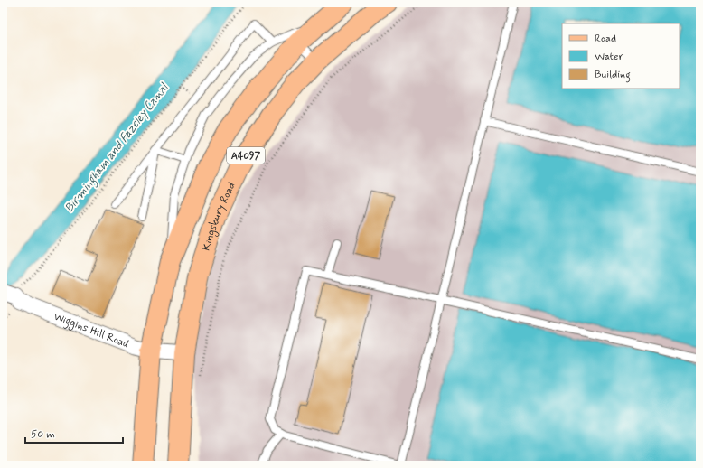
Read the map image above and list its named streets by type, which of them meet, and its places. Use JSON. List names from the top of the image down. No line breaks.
{"streets":{"main road":["A4097","Kingsbury Road"],"street":["Wiggins Hill Road"]},"crossings":[["A4097","Wiggins Hill Road"],["Kingsbury Road","Wiggins Hill Road"]],"water":["Birmingham and Fazeley Canal"],"legend":["Road","Water","Building"],"scale_bar":"50 m"}
